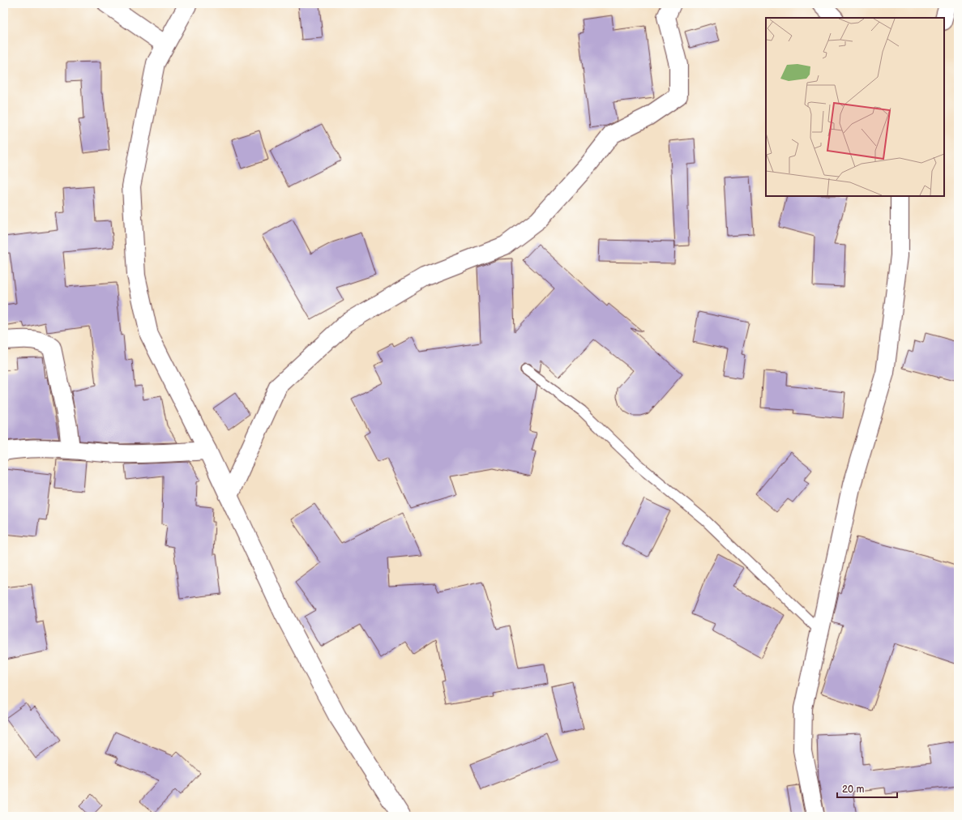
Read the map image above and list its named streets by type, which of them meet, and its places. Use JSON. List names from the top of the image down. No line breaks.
{"scale_bar":"20 m"}
